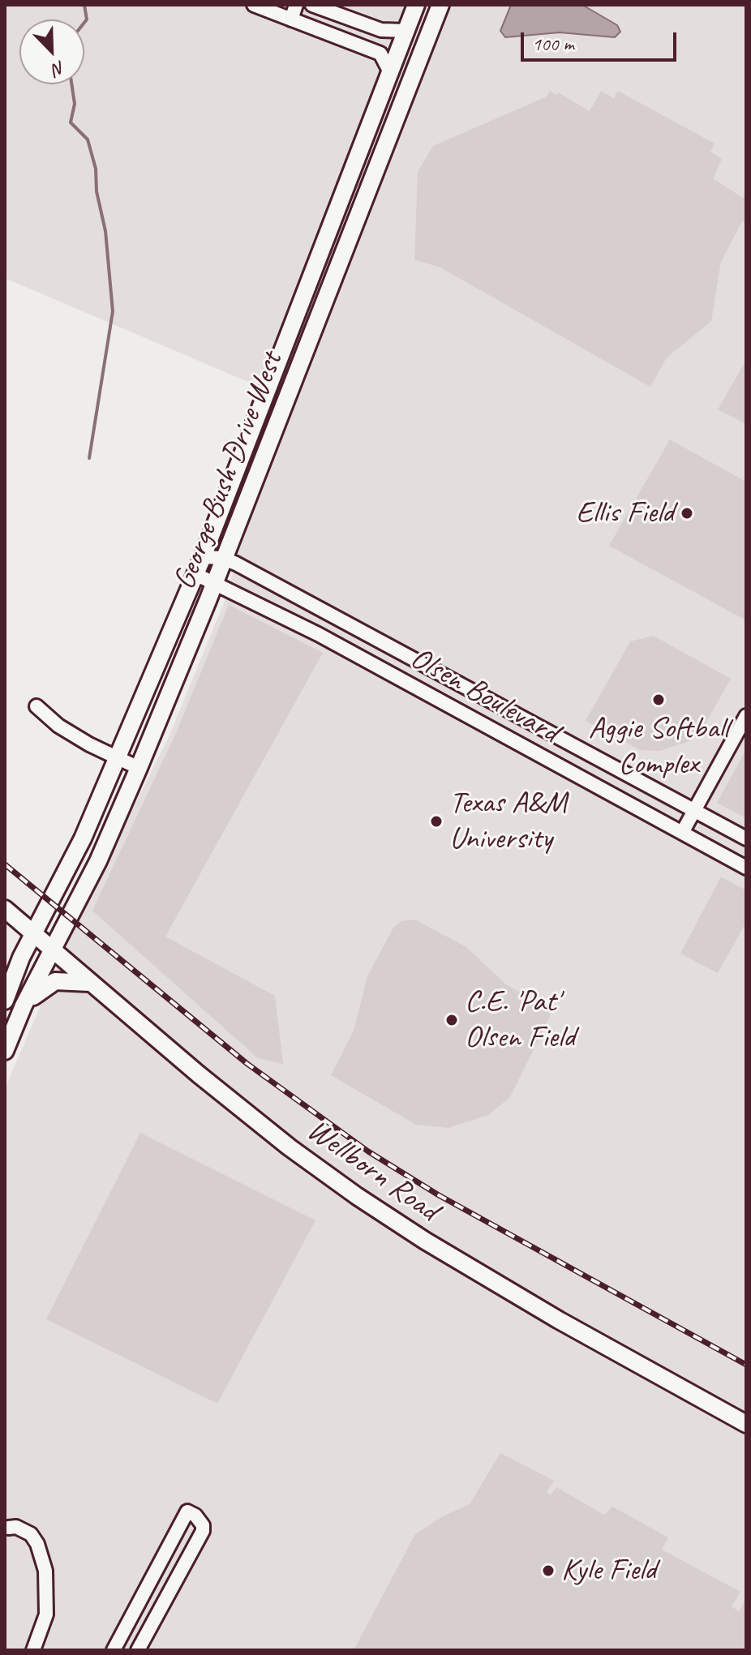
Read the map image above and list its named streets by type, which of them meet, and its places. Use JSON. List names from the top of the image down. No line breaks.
{"streets":{"main road":["George Bush Drive West","Wellborn Road"],"street":["Olsen Boulevard"]},"crossings":[["George Bush Drive West","Olsen Boulevard"],["George Bush Drive West","Wellborn Road"]],"places":["Ellis Field","Aggie Softball Complex","Texas A&M University","C.E. 'Pat' Olsen Field","Kyle Field"],"scale_bar":"100 m","north":"bottom right"}
